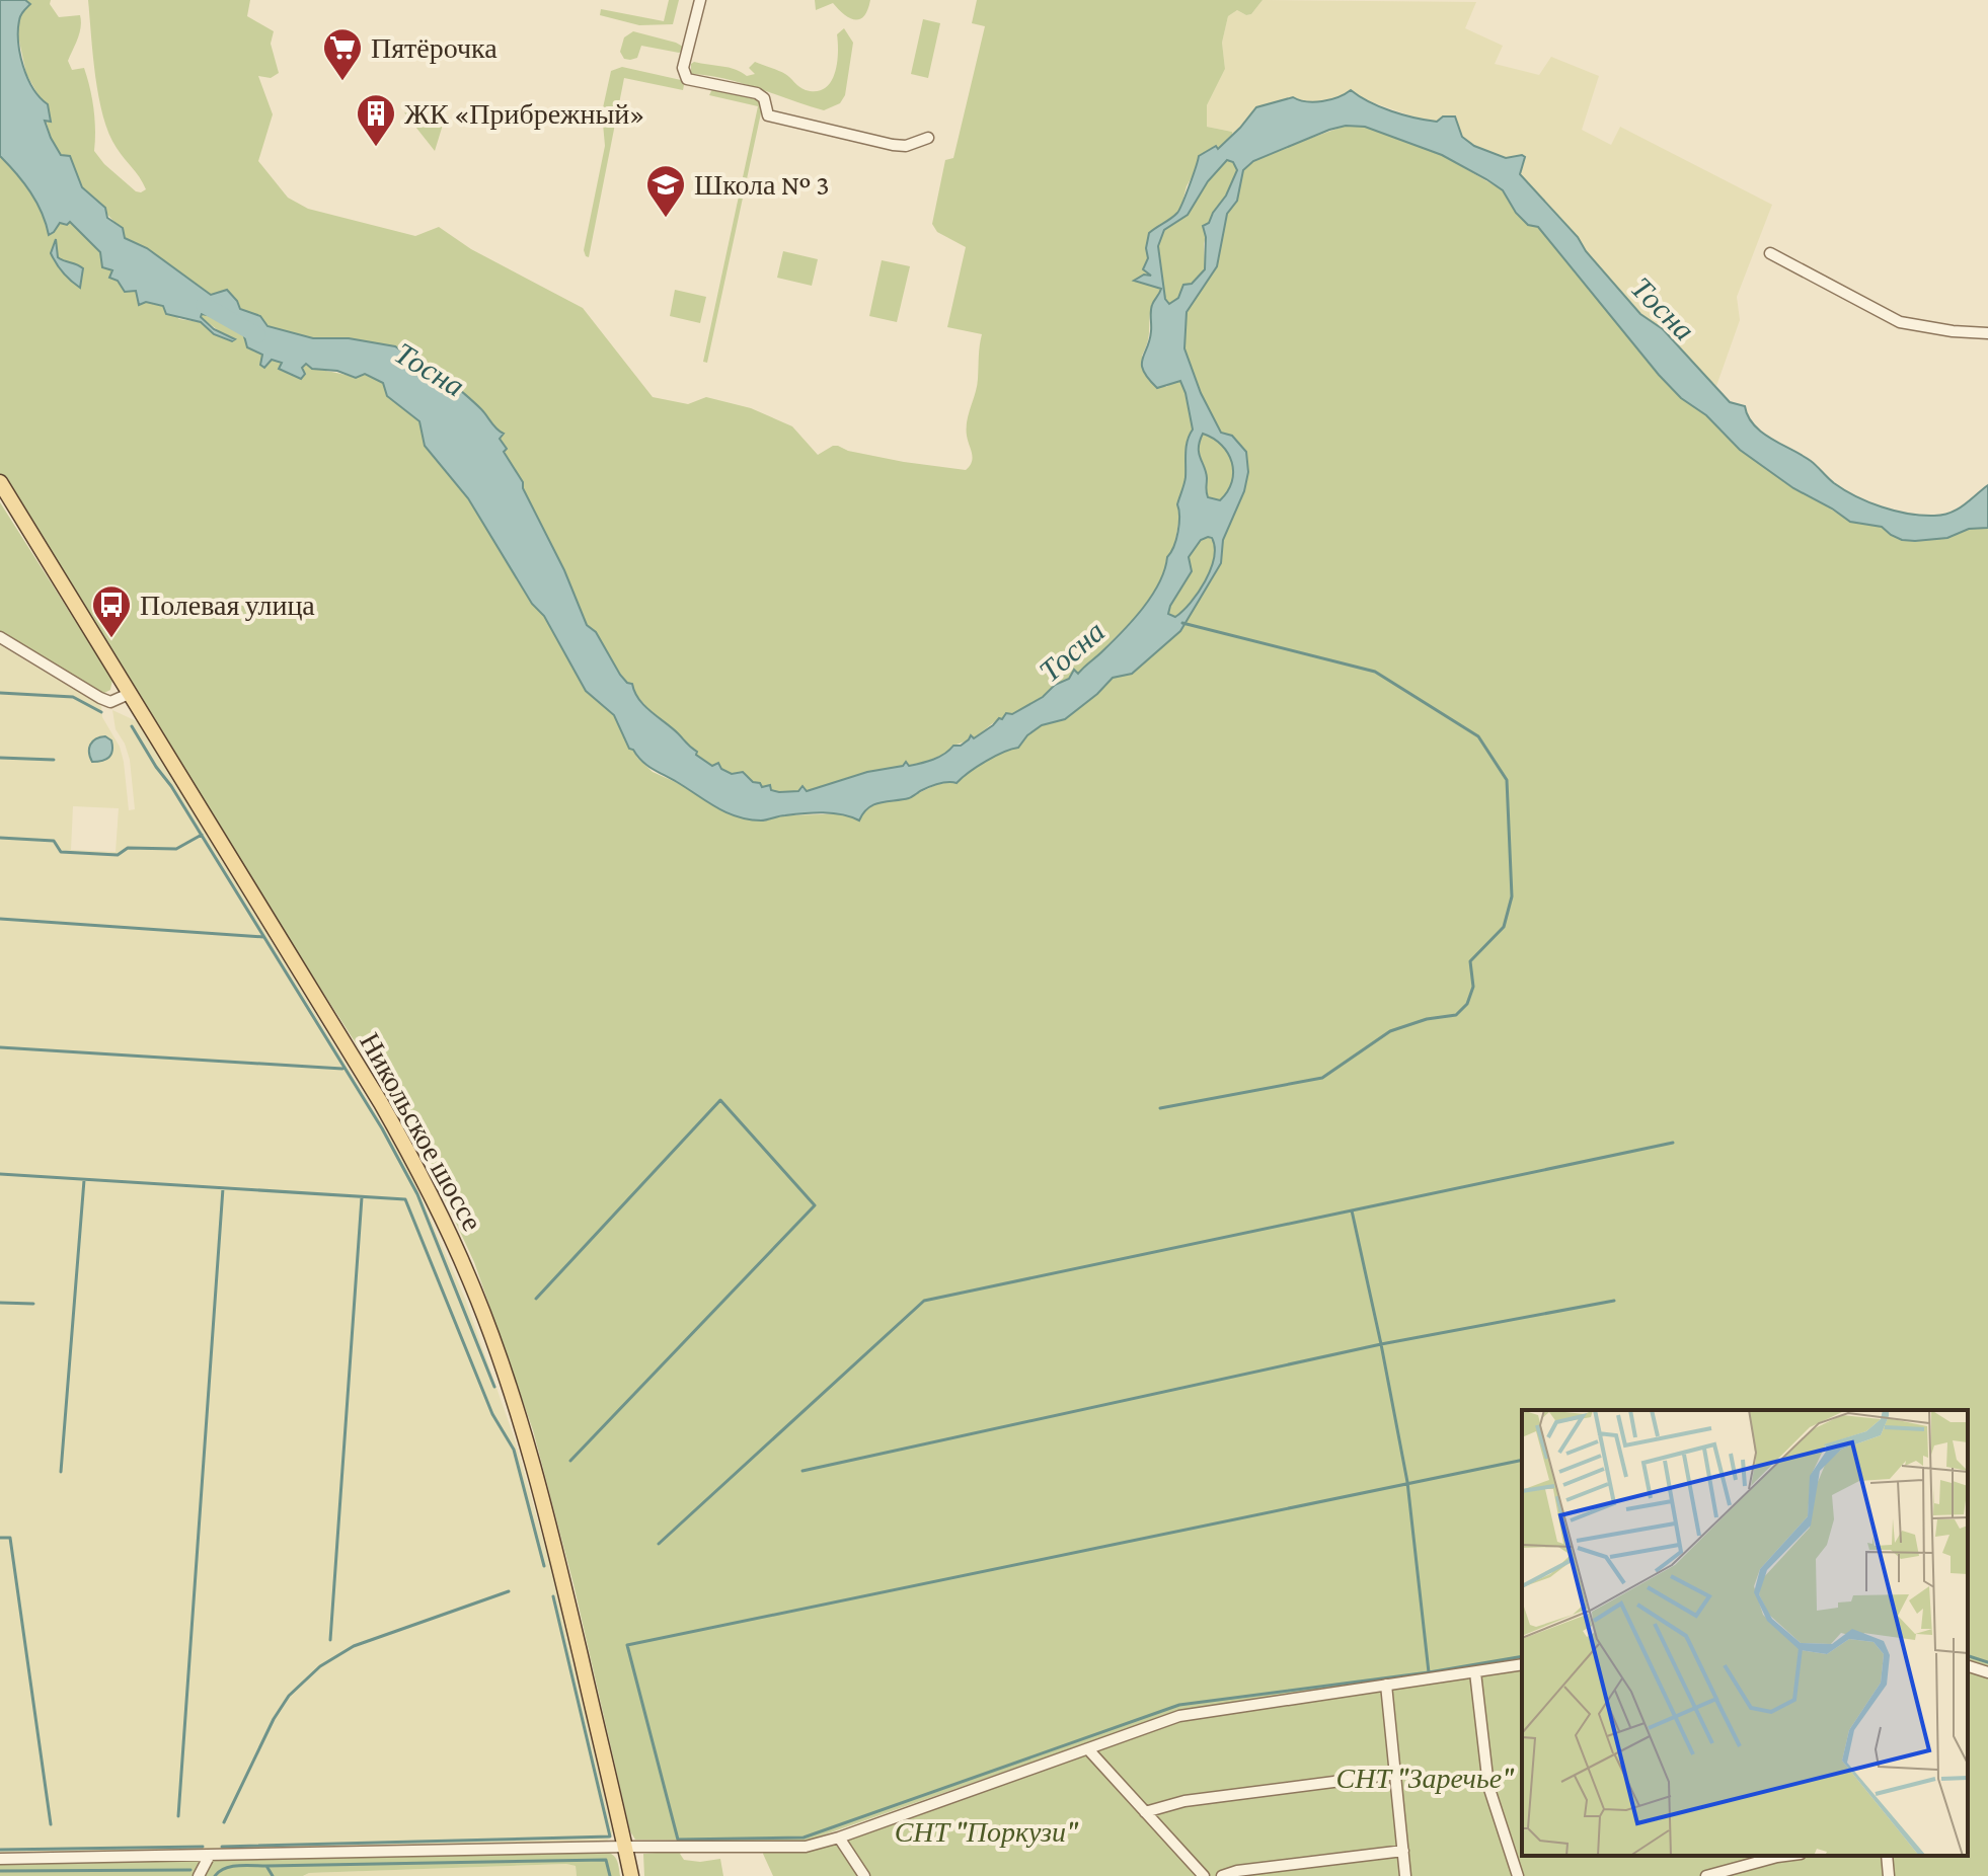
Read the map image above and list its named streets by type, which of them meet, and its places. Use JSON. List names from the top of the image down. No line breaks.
{"streets":{"main road":["Никольское шоссе"]},"water":["Тосна"],"parks":["СНТ \"Заречье\"","СНТ \"Поркузи\""],"places":{"supermarket":["Пятёрочка"],"building":["ЖК «Прибрежный»"],"school or university":["Школа № 3"],"bus stop":["Полевая улица"]}}
